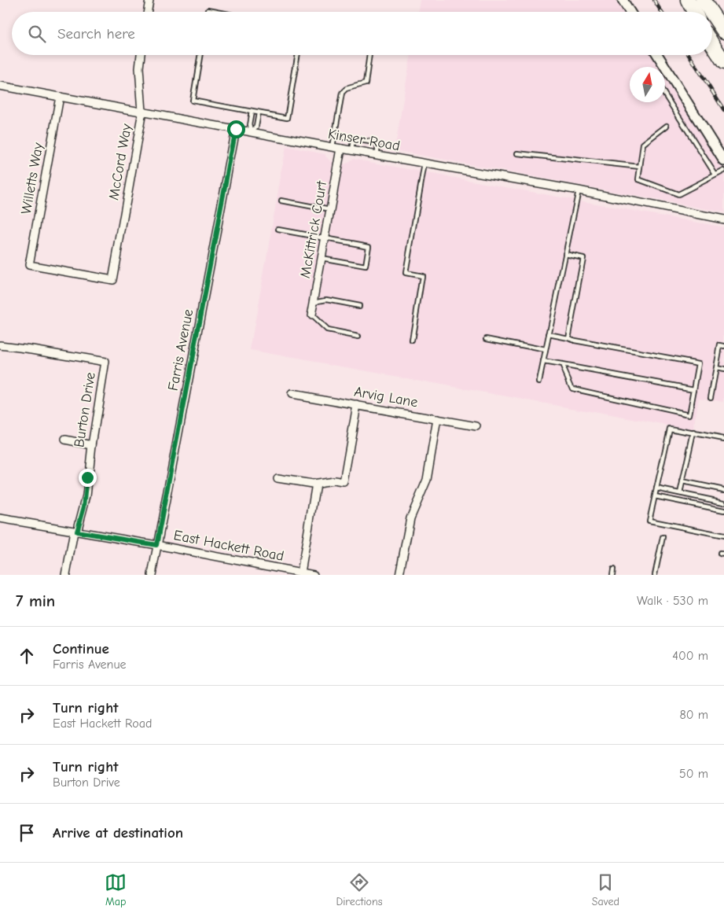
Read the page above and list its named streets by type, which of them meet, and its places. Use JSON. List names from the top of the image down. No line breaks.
{"streets":{"street":["Kinser Road","McCord Way","Willetts Way","McKittrick Court","Farris Avenue","Arvig Lane","Burton Drive","East Hackett Road"]},"crossings":[["Kinser Road","McCord Way"],["Kinser Road","Willetts Way"],["Kinser Road","McKittrick Court"],["Kinser Road","Farris Avenue"],["McCord Way","Willetts Way"],["Farris Avenue","East Hackett Road"],["Burton Drive","East Hackett Road"]],"north":"top","page":{"search":"Search here","heading":["7 min","Walk · 530 m"],"list":[["Continue","Farris Avenue","400 m"],["Turn right","East Hackett Road","80 m"],["Turn right","Burton Drive","50 m"],"Arrive at destination"],"nav":["Map","Directions","Saved"]}}
